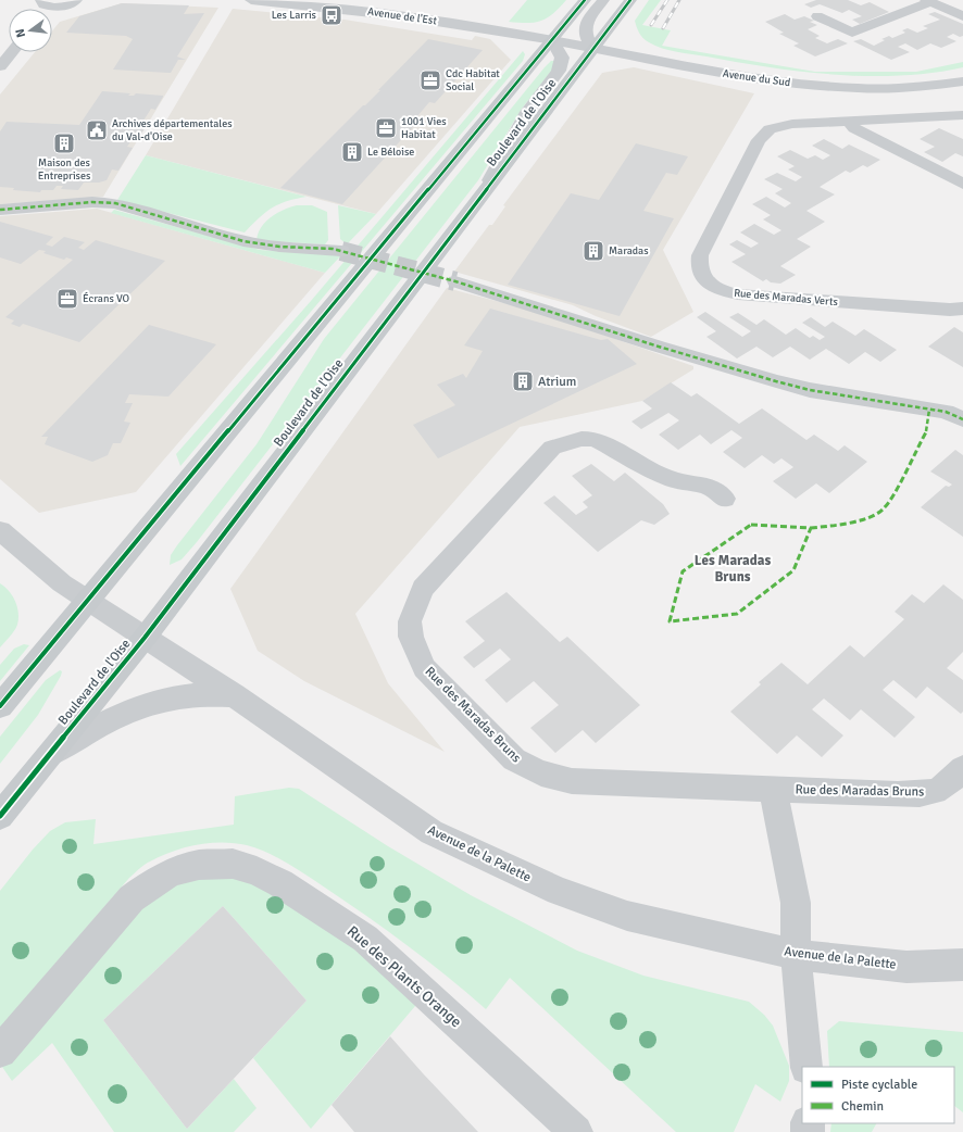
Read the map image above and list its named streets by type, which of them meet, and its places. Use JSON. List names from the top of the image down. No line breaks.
{"streets":{"main road":["Boulevard de l'Oise"],"street":["Avenue de l'Est","Avenue du Sud","Rue des Maradas Verts","Rue des Maradas Bruns","Avenue de la Palette","Rue des Plants Orange"]},"crossings":[["Avenue de l'Est","Avenue du Sud"],["Avenue de l'Est","Boulevard de l'Oise"],["Avenue du Sud","Boulevard de l'Oise"],["Boulevard de l'Oise","Avenue de la Palette"]],"districts":["Les Maradas Bruns"],"places":{"bus stop":["Les Larris"],"office":["Cdc Habitat Social","1001 Vies Habitat","Écrans VO"],"public building":["Archives départementales du Val-d'Oise"],"building":["Maison des Entreprises","Le Béloise","Maradas","Atrium"]},"legend":["Piste cyclable","Chemin"],"north":"left"}
